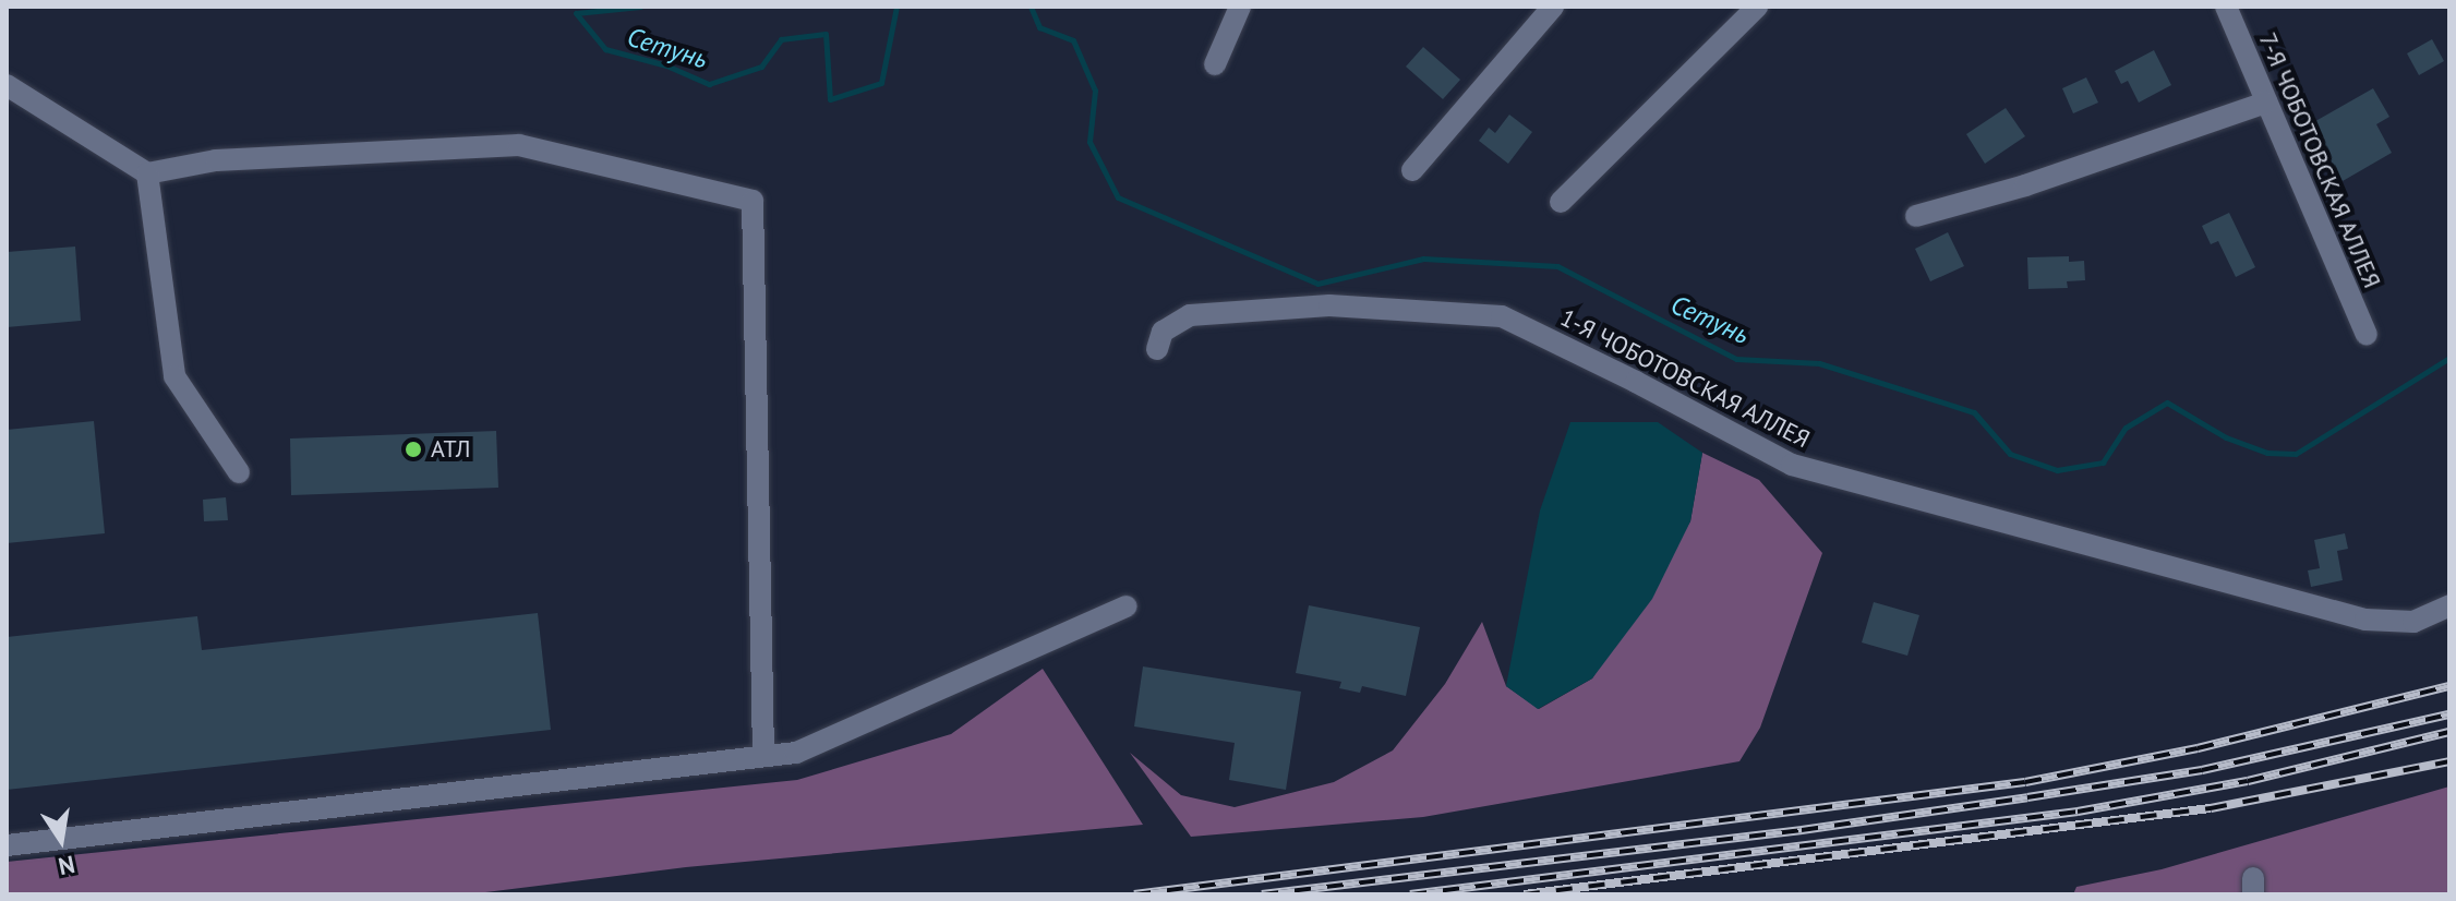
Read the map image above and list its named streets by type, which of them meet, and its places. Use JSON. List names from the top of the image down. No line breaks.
{"streets":{"street":["7-Я ЧОБОТОВСКАЯ АЛЛЕЯ","1-Я ЧОБОТОВСКАЯ АЛЛЕЯ"]},"water":["Сетунь"],"places":["АТЛ"],"north":"bottom"}
